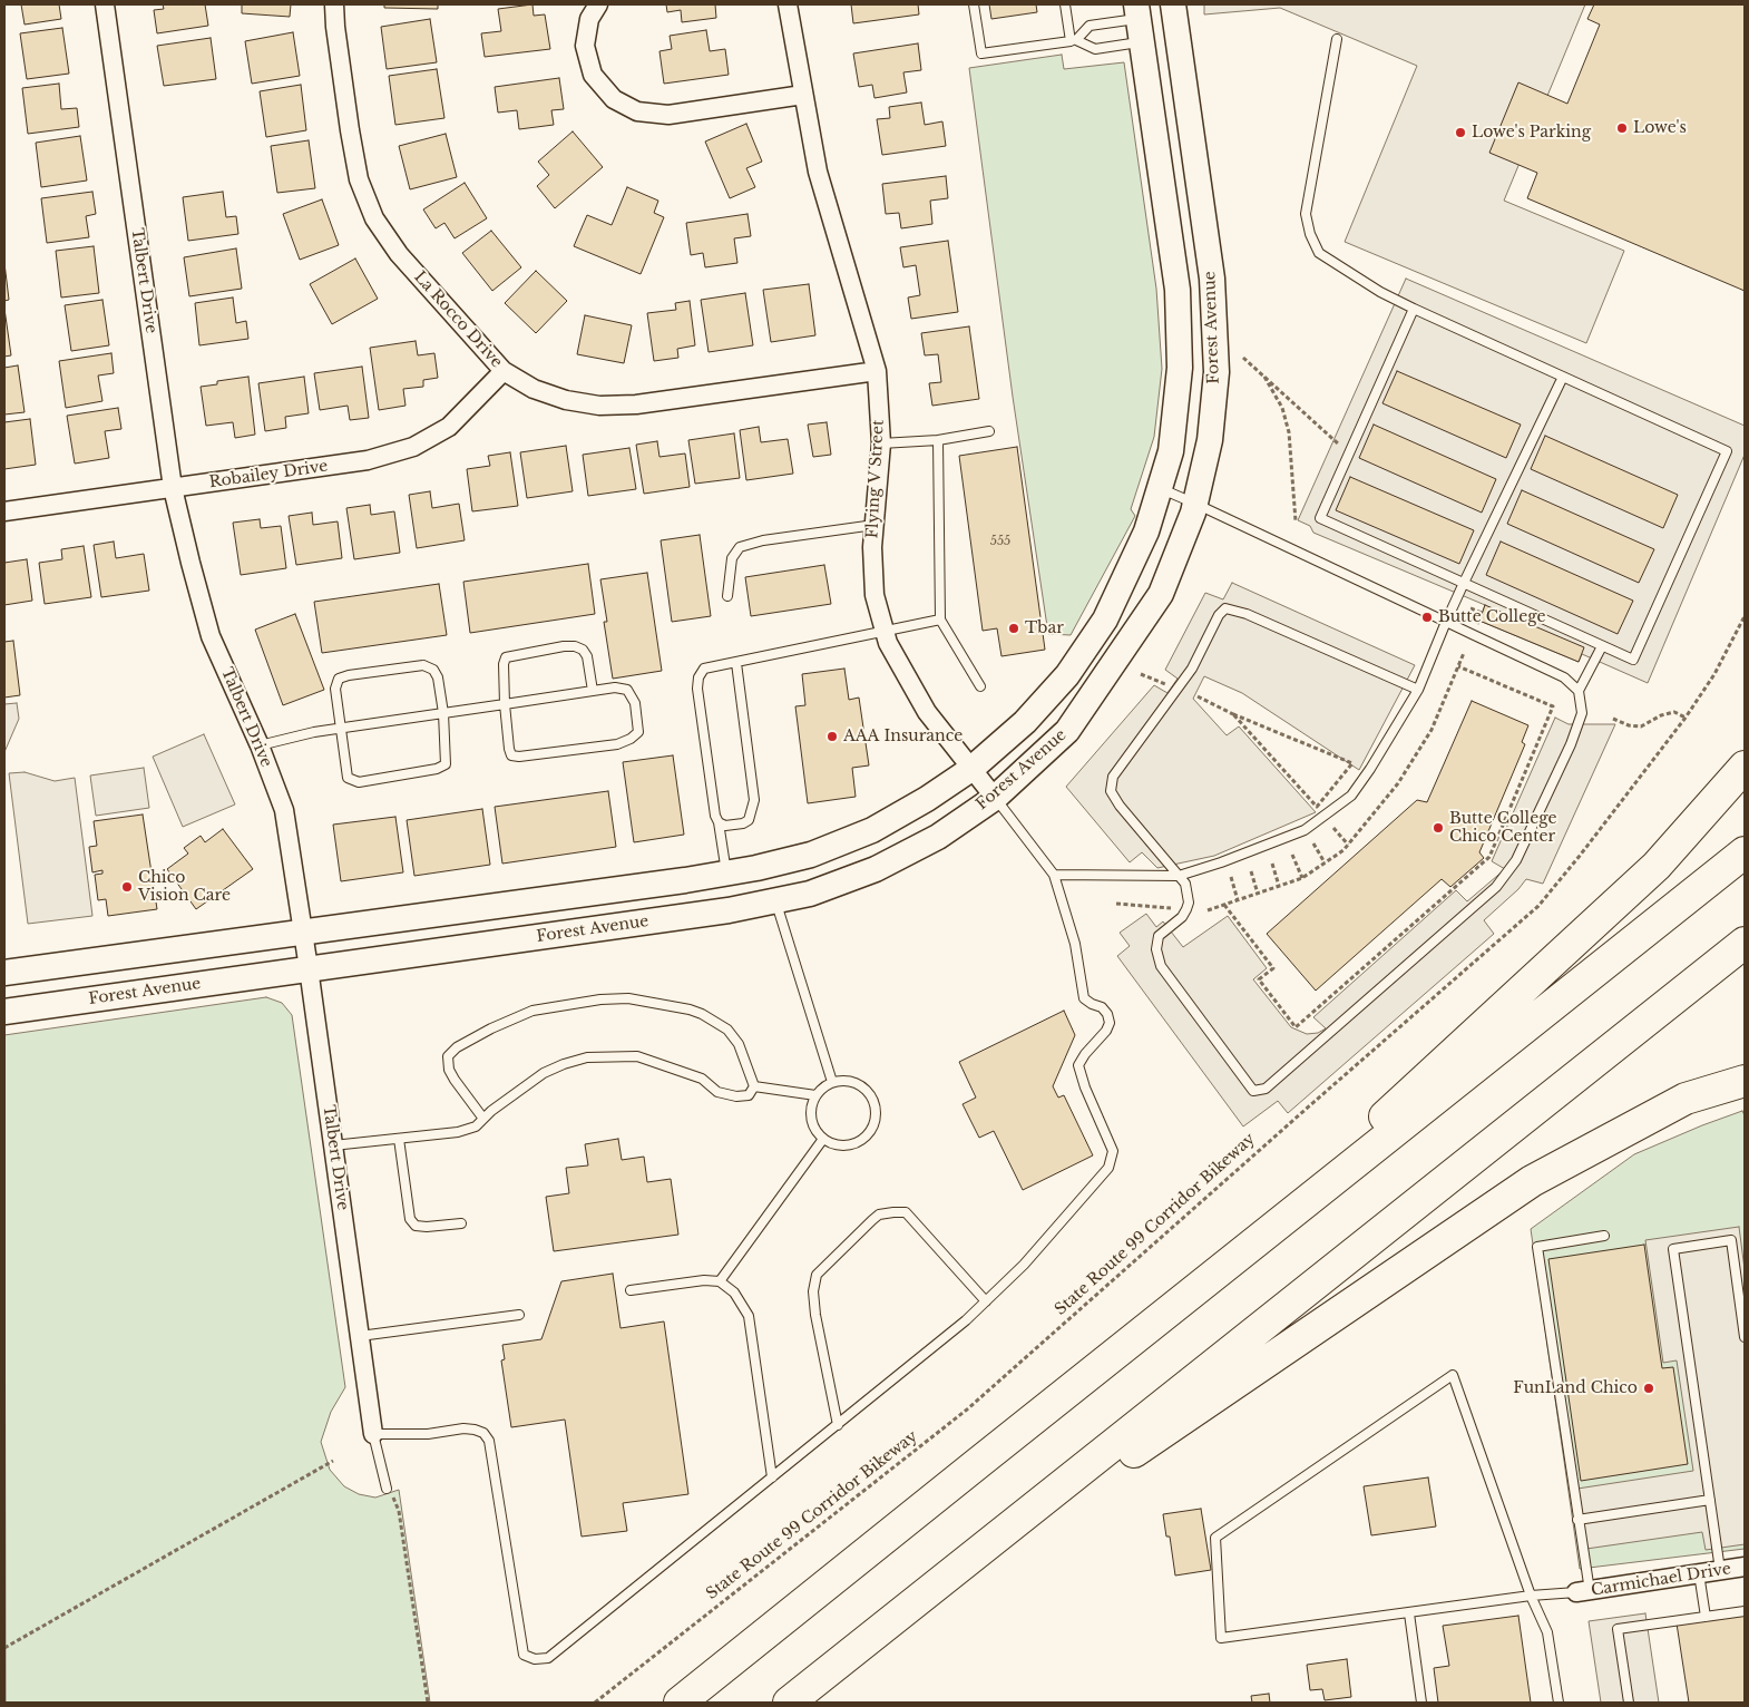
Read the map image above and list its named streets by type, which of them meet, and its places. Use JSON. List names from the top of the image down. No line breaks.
{"streets":{"street":["Talbert Drive","La Rocco Drive","Forest Avenue","Robailey Drive","Flying V Street","Carmichael Drive"],"path":["State Route 99 Corridor Bikeway"]},"crossings":[["Talbert Drive","Forest Avenue"],["Talbert Drive","Robailey Drive"],["La Rocco Drive","Robailey Drive"],["La Rocco Drive","Flying V Street"],["Forest Avenue","Flying V Street"]],"places":["Lowe's","Lowe's Parking","Butte College","Tbar","AAA Insurance","Butte College Chico Center","Chico Vision Care","FunLand Chico"],"house_numbers":["555"]}
